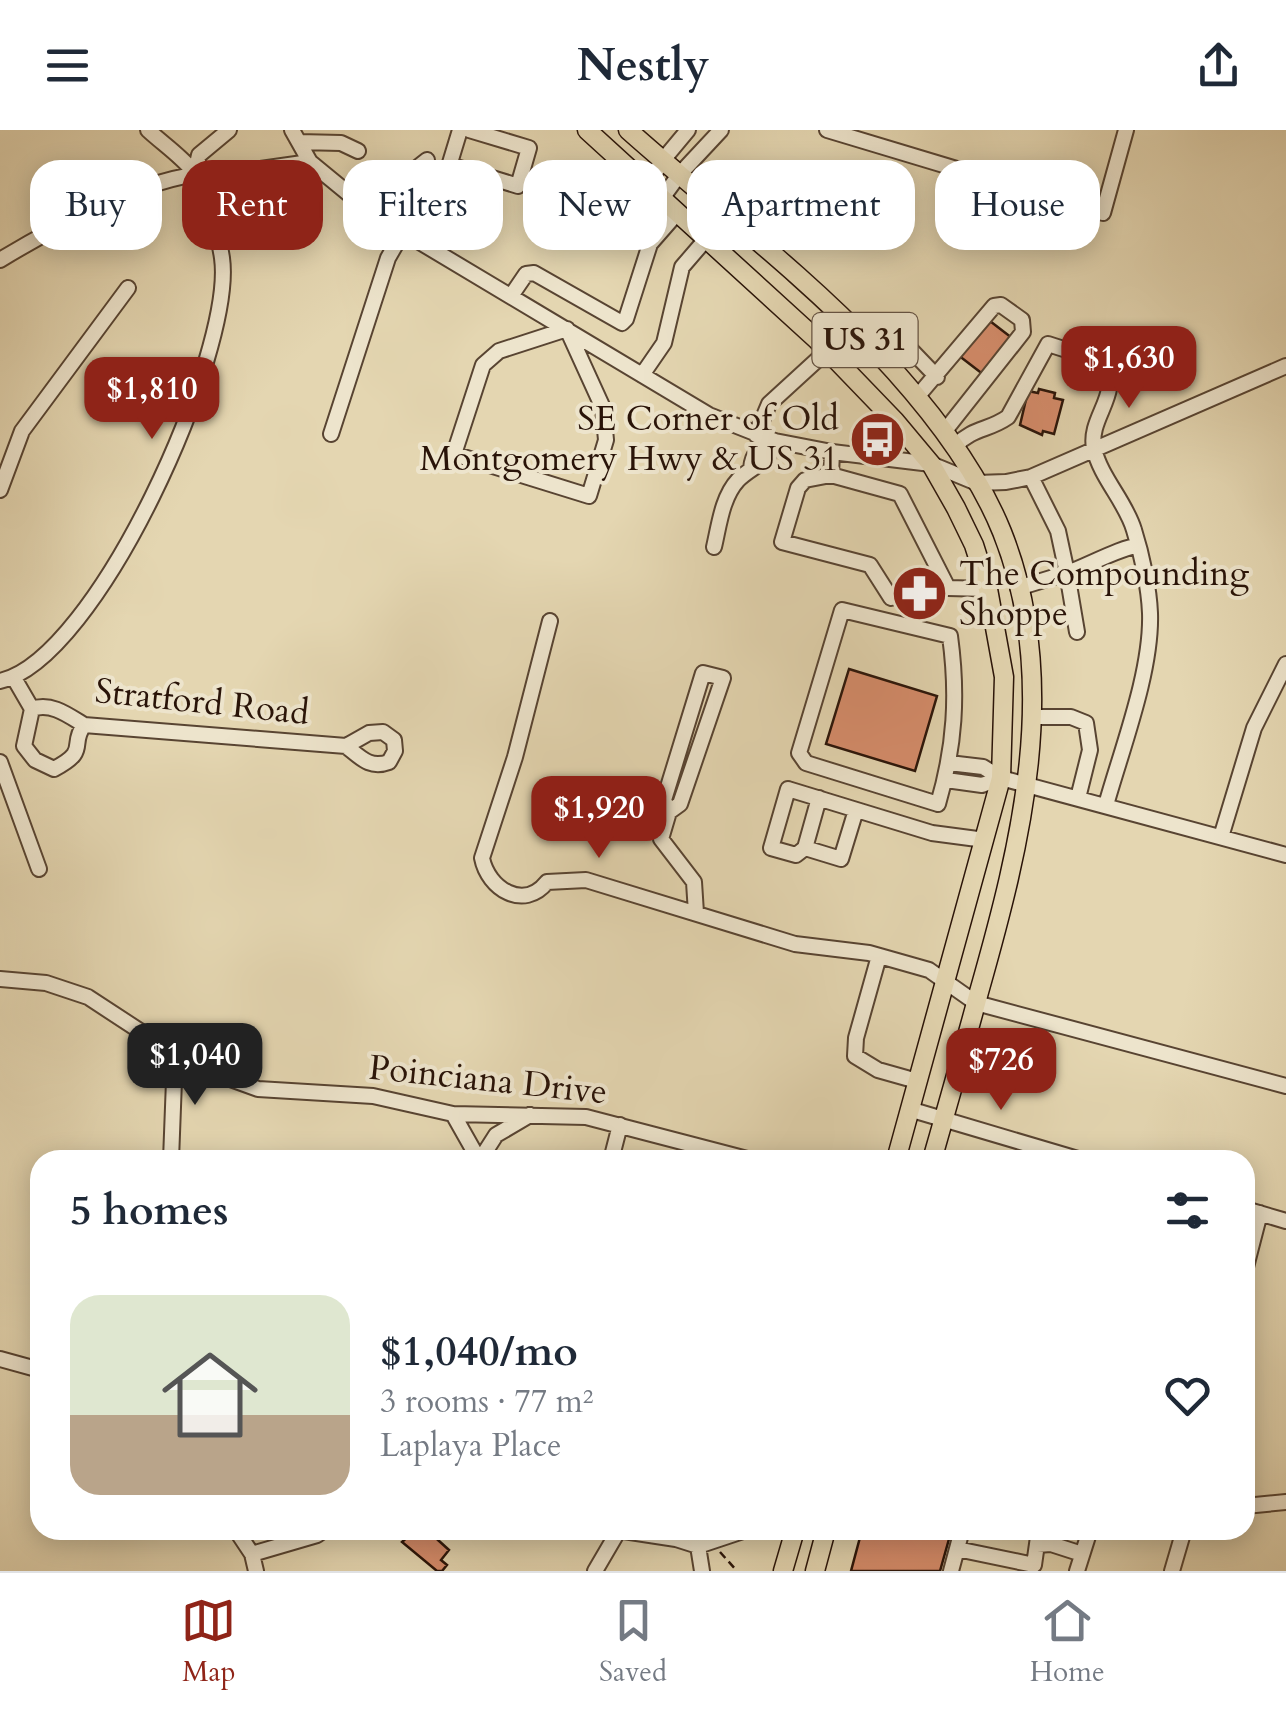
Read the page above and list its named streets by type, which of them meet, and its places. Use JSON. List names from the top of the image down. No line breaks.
{"streets":{"main road":["US 31"],"street":["Stratford Road","Poinciana Drive"]},"places":{"bus stop":["SE Corner of Old Montgomery Hwy & US 31"],"pharmacy":["The Compounding Shoppe"]},"page":{"header":"Nestly","chip":["Buy","Rent","Filters","New","Apartment","House"],"price":["$1,630","$1,810","$1,920","$1,040","$726"],"heading":"5 homes","list":[{"name":"$1,040/mo","note":"3 rooms · 77 m² · Laplaya Place"}],"tabs":["Map","Saved","Home"]}}
